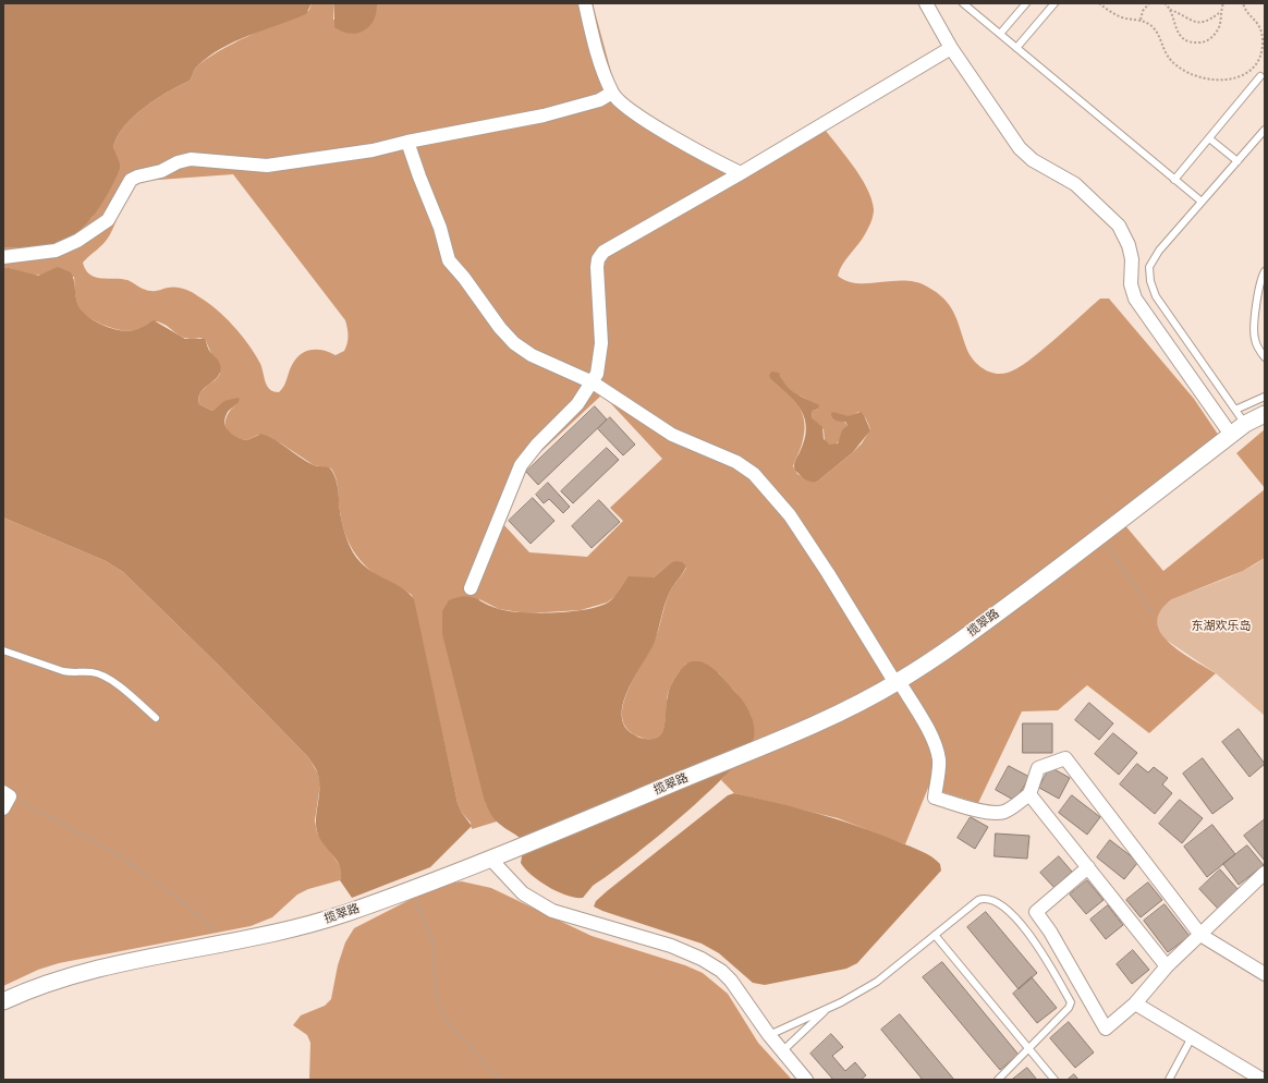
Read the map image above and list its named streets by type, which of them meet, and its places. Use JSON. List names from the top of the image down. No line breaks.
{"streets":{"street":["揽翠路"]},"parks":["东湖欢乐岛"]}
